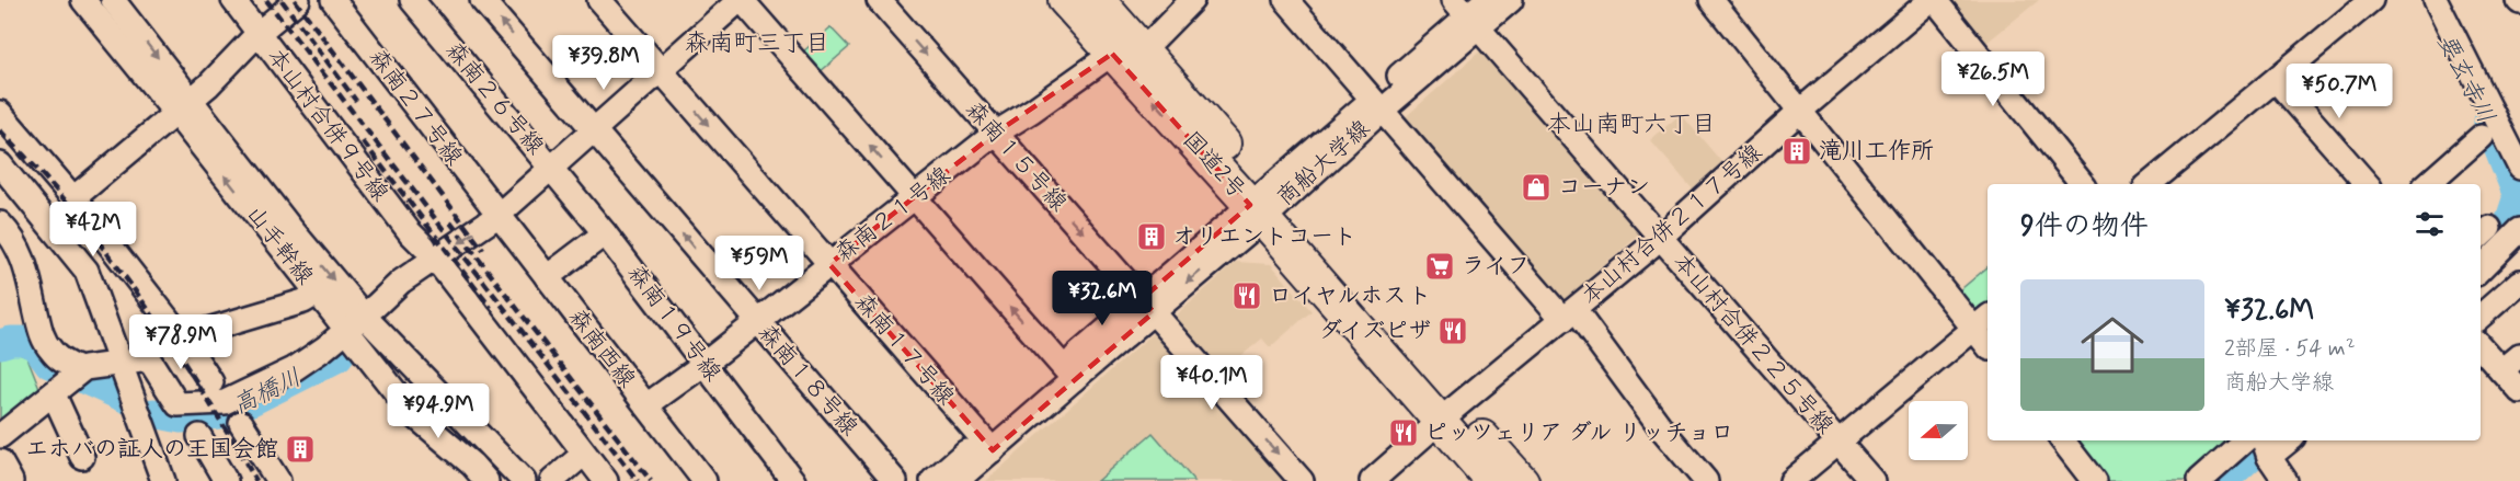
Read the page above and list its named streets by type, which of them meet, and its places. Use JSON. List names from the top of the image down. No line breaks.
{"streets":{"highway":["国道2号"],"street":["森南２６号線","森南２７号線","本山村合併９号線","森南１５号線","商船大学線","森南２１号線","本山村合併２１７号線","山手幹線","森南１９号線","本山村合併２２５号線","森南西線","森南１７号線","森南１８号線"]},"crossings":[["森南２６号線","森南１９号線"],["森南２７号線","森南西線"],["森南１５号線","商船大学線"],["森南１５号線","森南２１号線"],["商船大学線","国道2号"],["商船大学線","本山村合併２２５号線"],["商船大学線","森南１７号線"],["国道2号","森南２１号線"],["国道2号","本山村合併２１７号線"],["森南２１号線","森南１９号線"],["森南２１号線","森南西線"],["森南２１号線","森南１７号線"],["森南２１号線","森南１８号線"],["本山村合併２１７号線","本山村合併２２５号線"]],"districts":["森南町三丁目","本山南町六丁目"],"water":["要玄寺川","高橋川"],"places":{"building":["滝川工作所","オリエントコート","エホバの証人の王国会館"],"shop":["コーナン"],"supermarket":["ライフ"],"restaurant":["ロイヤルホスト","ダイズピザ","ピッツェリア ダル リッチョロ"]},"north":"left","page":{"price":["¥39.8M","¥26.5M","¥50.7M","¥42M","¥59M","¥32.6M","¥78.9M","¥40.1M","¥94.9M"],"heading":"9件の物件","list":[{"name":"¥32.6M","note":"2部屋 · 54 m² · 商船大学線"}]}}
